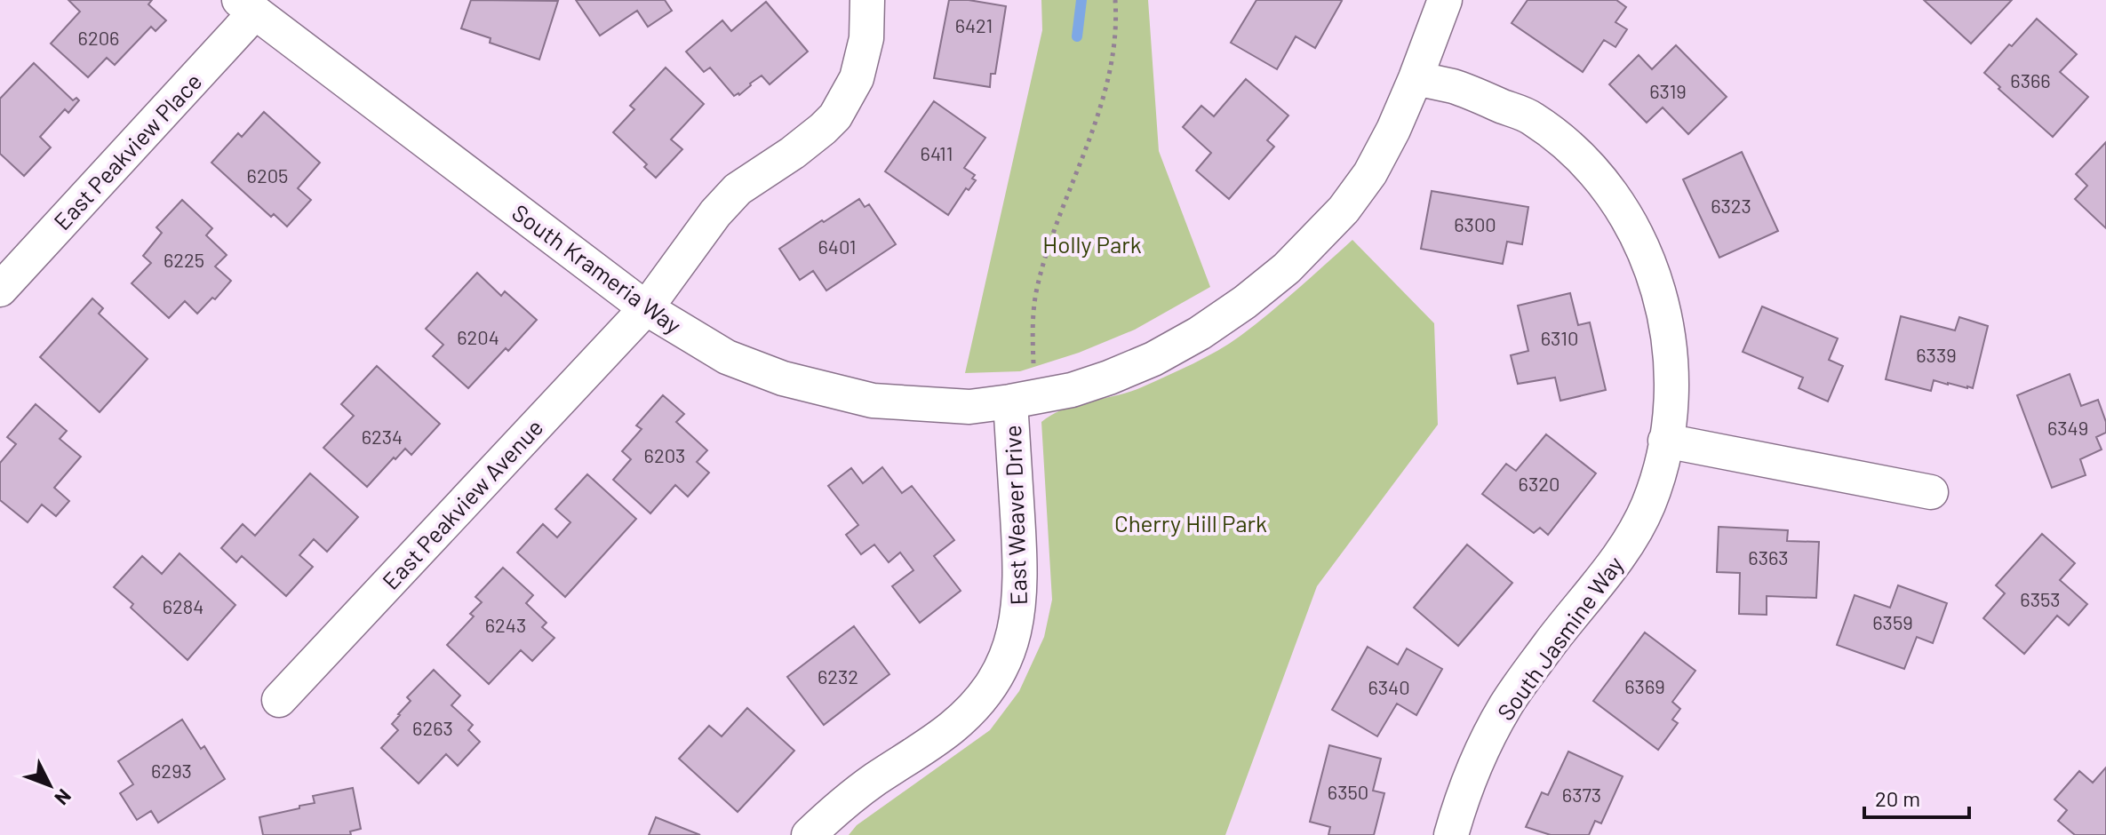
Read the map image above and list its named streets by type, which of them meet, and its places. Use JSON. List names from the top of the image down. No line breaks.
{"streets":{"street":["East Peakview Place","South Krameria Way","East Peakview Avenue","East Weaver Drive","South Jasmine Way"]},"crossings":[["East Peakview Place","South Krameria Way"],["South Krameria Way","East Peakview Avenue"],["South Krameria Way","East Weaver Drive"],["South Krameria Way","South Jasmine Way"]],"parks":["Holly Park","Cherry Hill Park"],"house_numbers":["6421","6206","6366","6319","6411","6205","6323","6300","6401","6225","6204","6310","6339","6349","6234","6203","6320","6363","6353","6284","6359","6243","6232","6369","6340","6263","6293","6350","6373"],"scale_bar":"20 m","north":"bottom right"}
